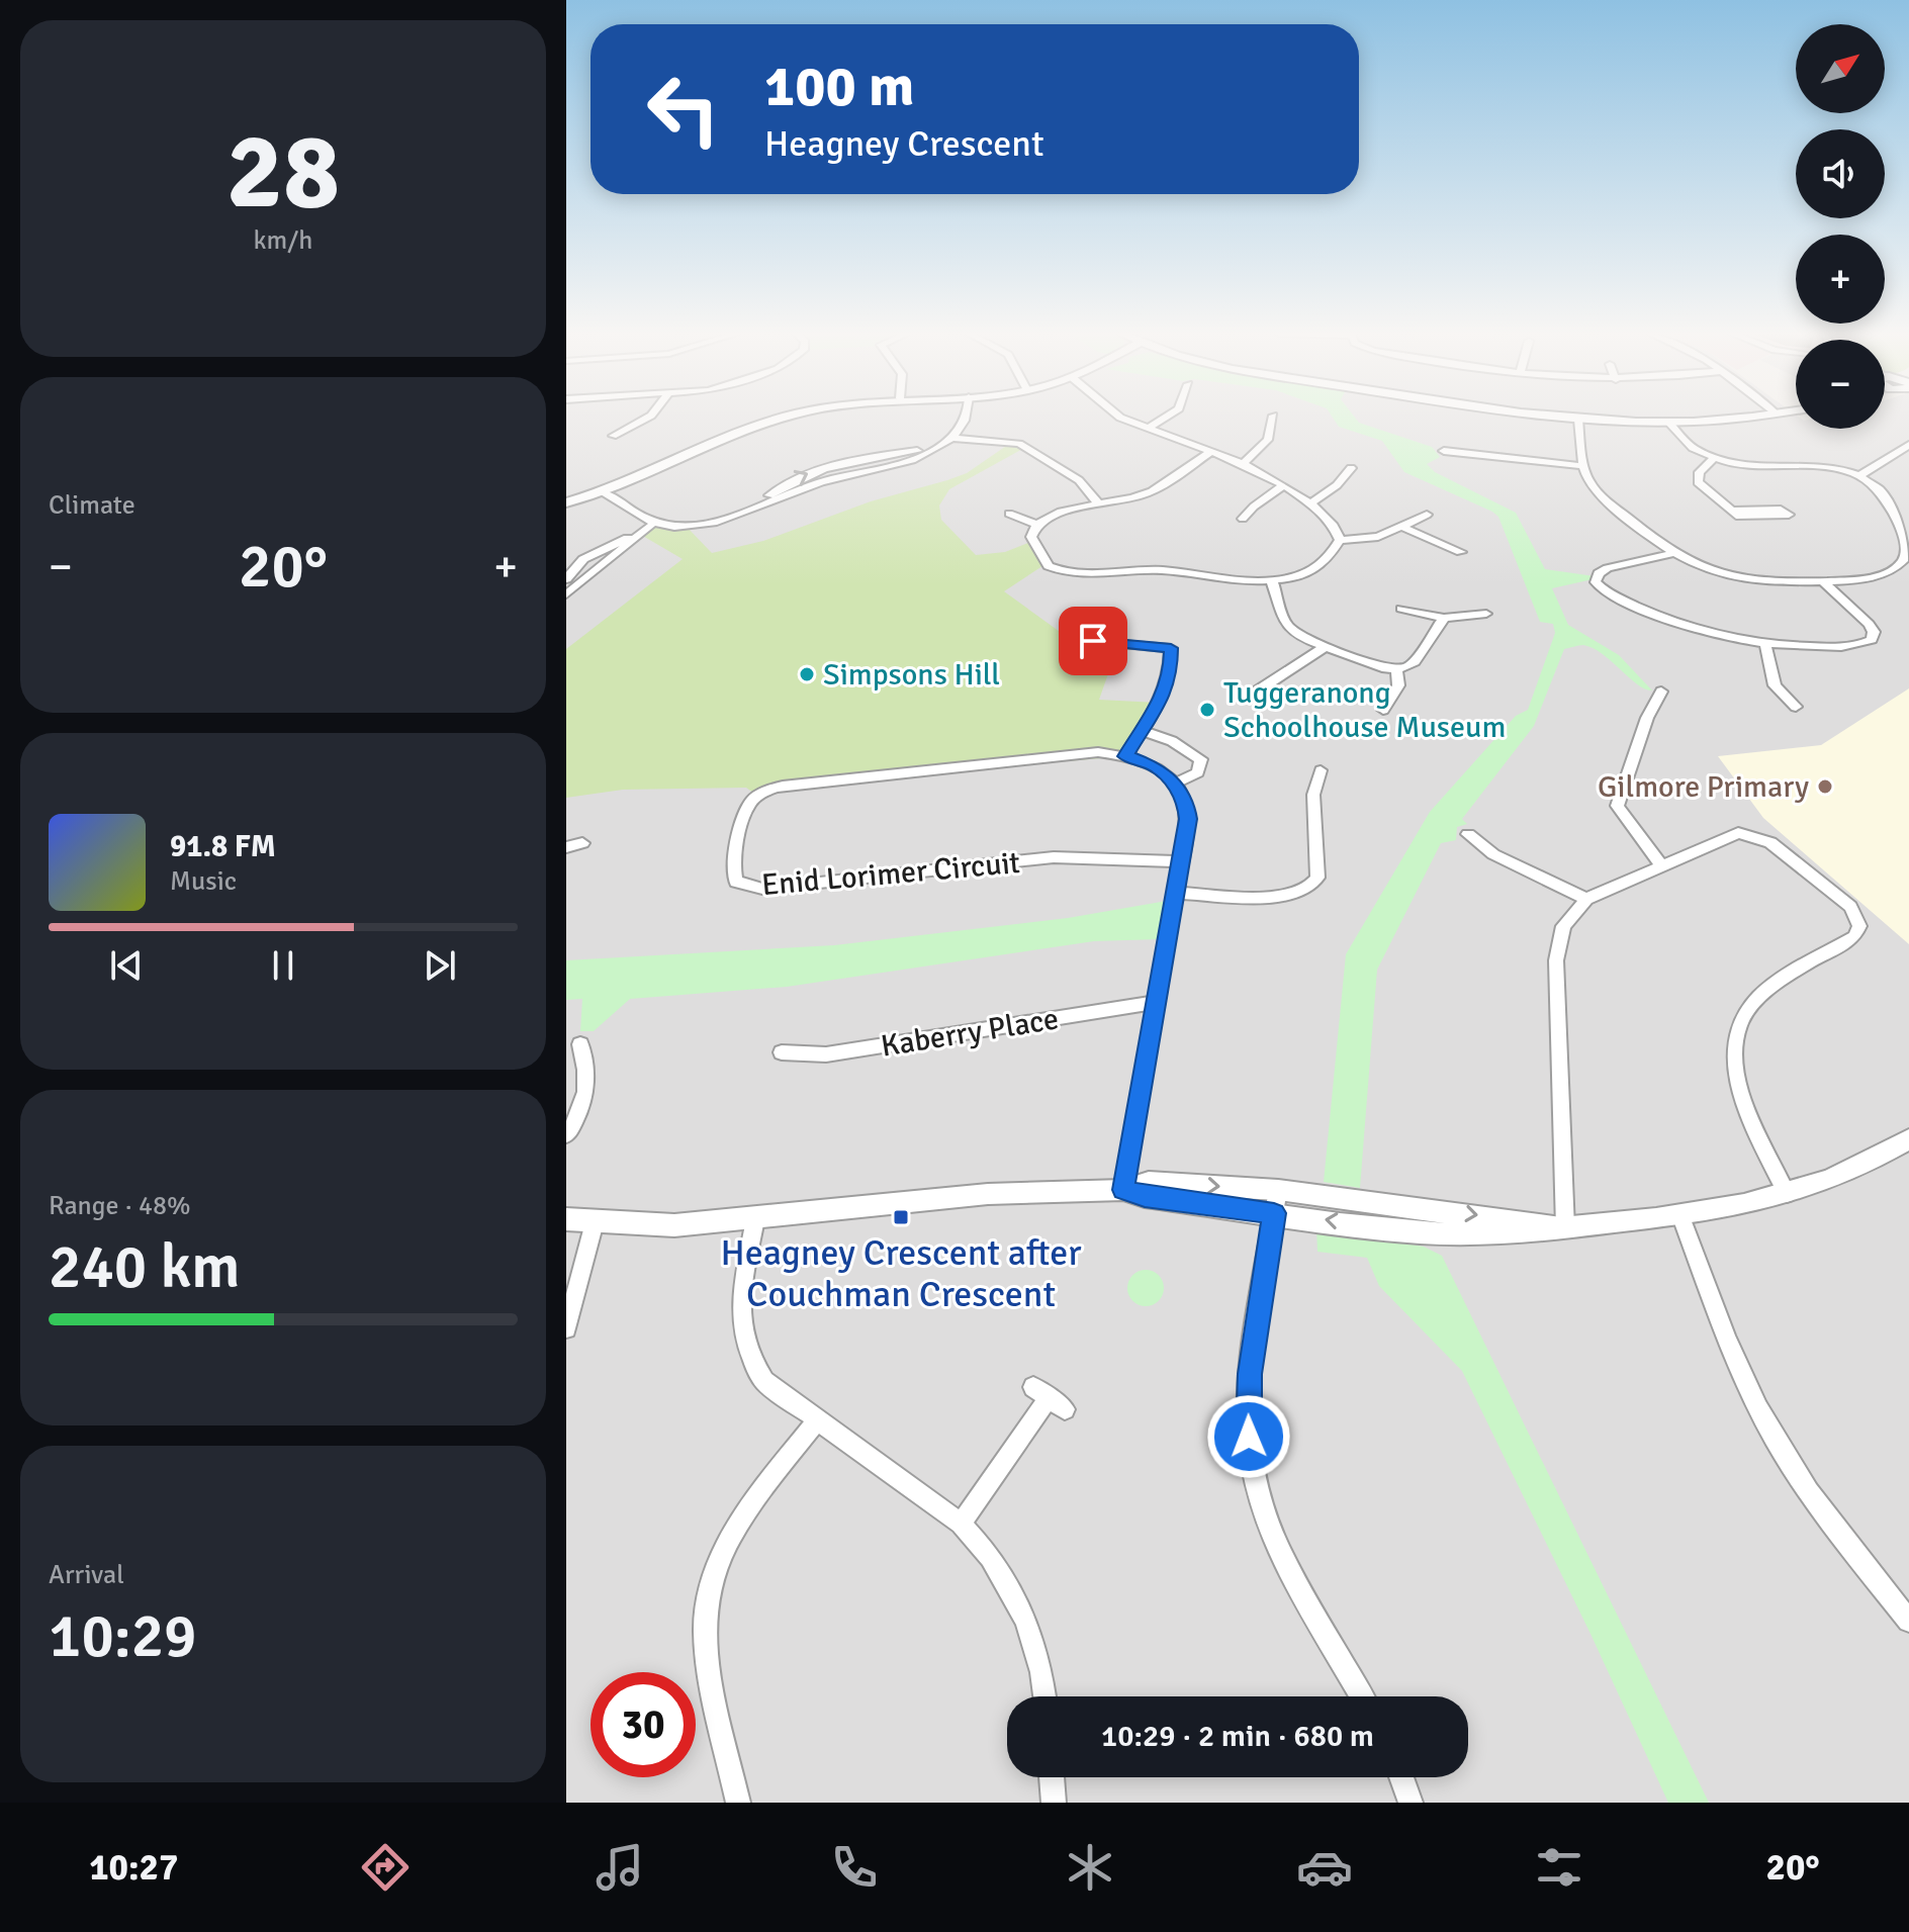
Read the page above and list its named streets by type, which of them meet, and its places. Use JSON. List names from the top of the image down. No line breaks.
{"streets":{"street":["Enid Lorimer Circuit","Kaberry Place"]},"places":{"other":["Simpsons Hill","Tuggeranong Schoolhouse Museum","Gilmore Primary"],"transit":["Heagney Crescent after Couchman Crescent"]},"north":"top right","page":{"tile":[["28","km/h"],"Climate",["Range · 48%","240 km"],["Arrival","10:29"]],"map_buttons":["+","−"],"turn":["100 m","Heagney Crescent"],"heat":["−","20°","+"],"song":["91.8 FM","Music"],"limit":"30","trip":"10:29 · 2 min · 680 m","tabs":["10:27","20°"]}}
